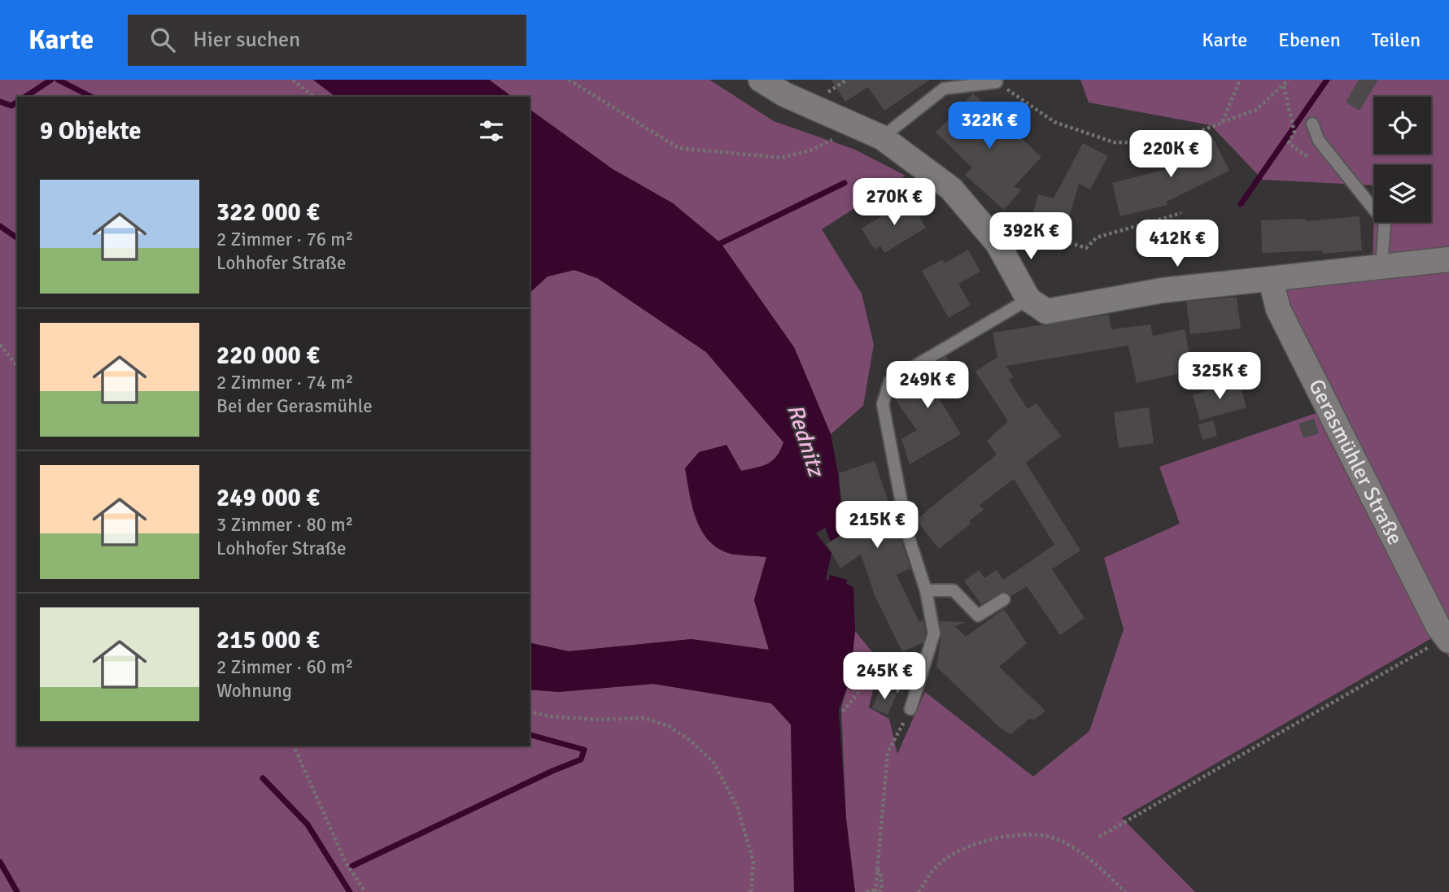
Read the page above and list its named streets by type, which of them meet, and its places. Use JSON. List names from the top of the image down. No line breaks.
{"streets":{"street":["Gerasmühler Straße"]},"water":["Rednitz"],"page":{"header":"Karte","search":"Hier suchen","nav":["Karte","Ebenen","Teilen"],"heading":"9 Objekte","price":["322K €","220K €","270K €","392K €","412K €","325K €","249K €","215K €","245K €"],"list":[{"name":"322 000 €","note":"2 Zimmer · 76 m² · Lohhofer Straße"},{"name":"220 000 €","note":"2 Zimmer · 74 m² · Bei der Gerasmühle"},{"name":"249 000 €","note":"3 Zimmer · 80 m² · Lohhofer Straße"},{"name":"215 000 €","note":"2 Zimmer · 60 m² · Wohnung"}]}}
